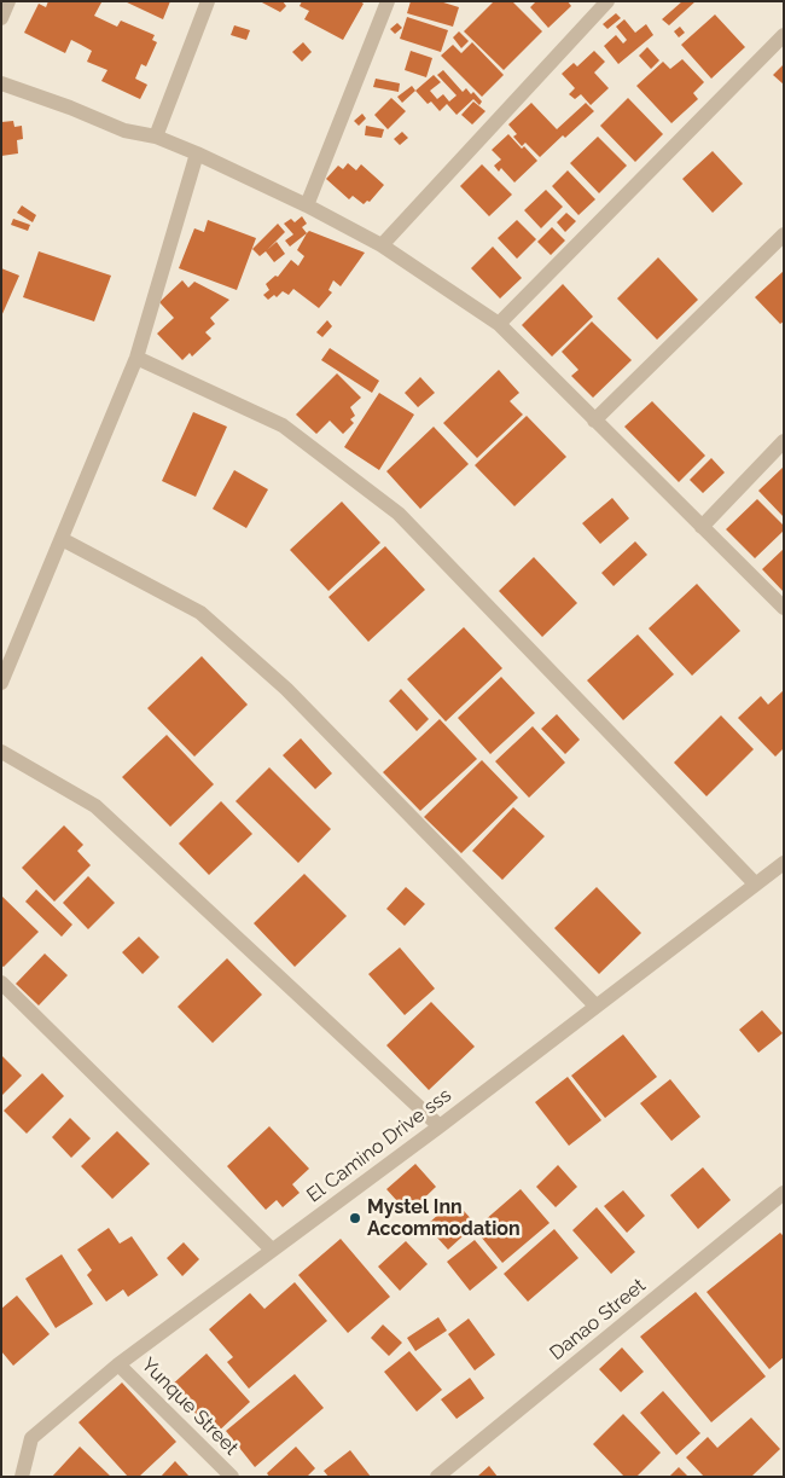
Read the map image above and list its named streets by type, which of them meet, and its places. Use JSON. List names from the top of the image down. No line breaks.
{"streets":{"street":["El Camino Drive sss","Danao Street","Yunque Street"]},"crossings":[["El Camino Drive sss","Yunque Street"]],"places":["Mystel Inn Accommodation"]}
